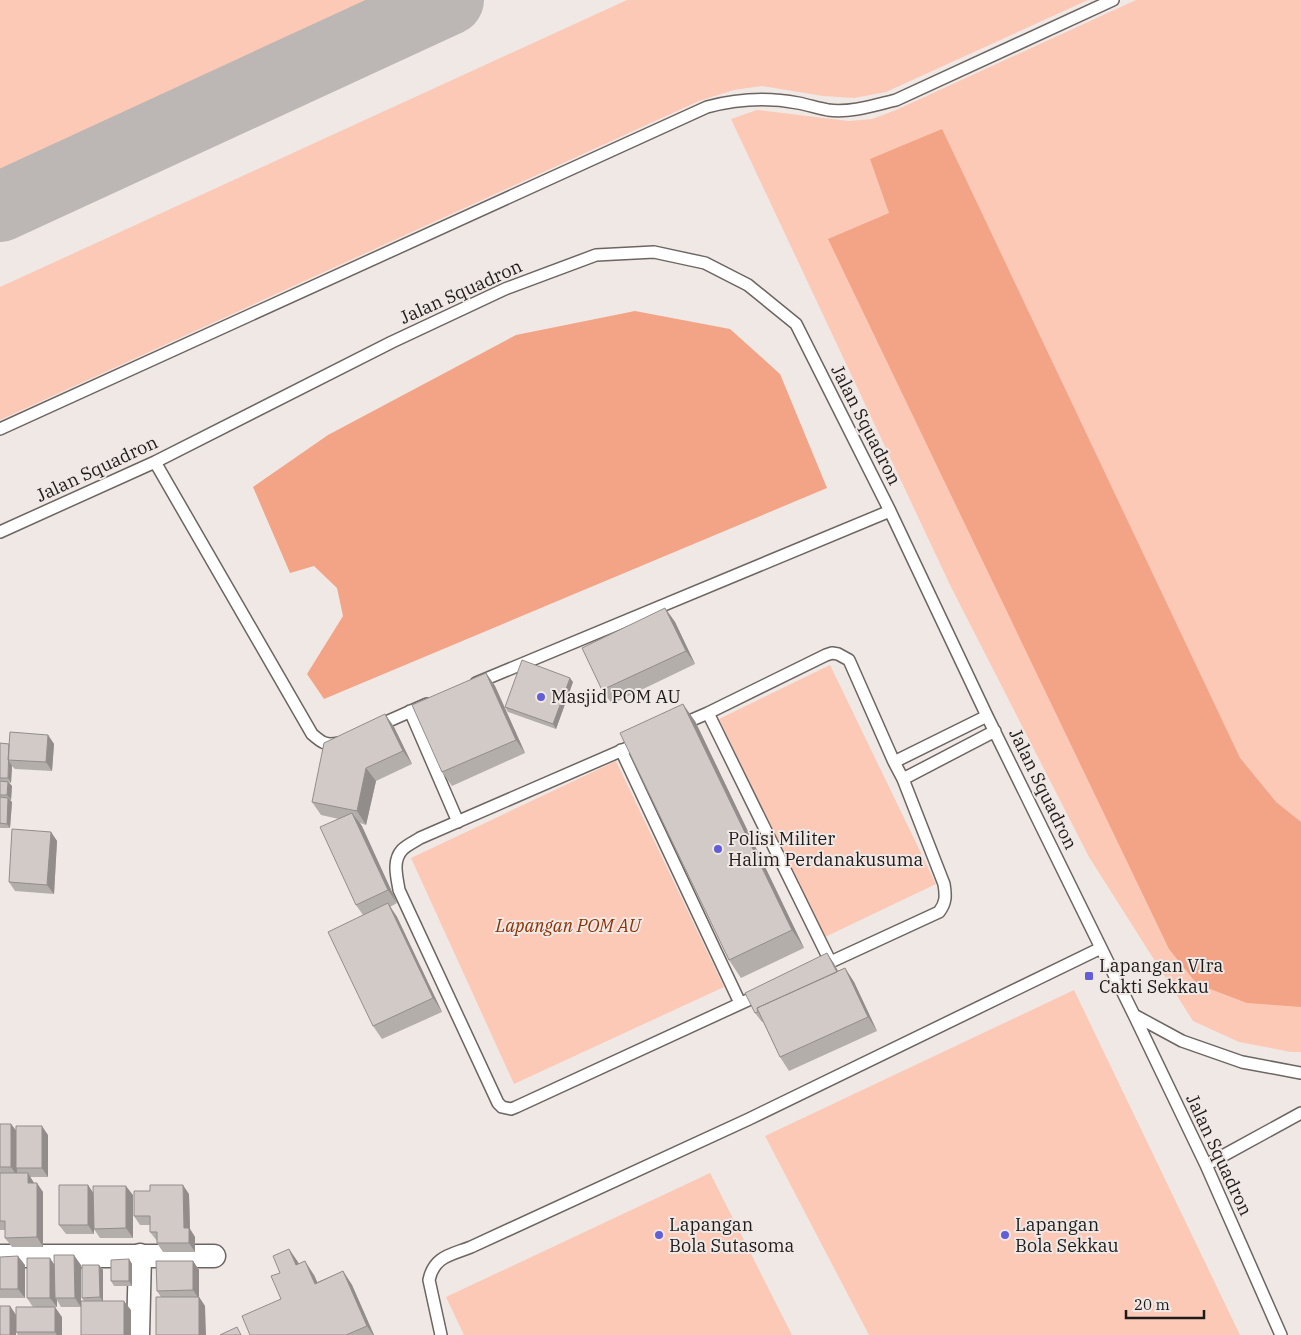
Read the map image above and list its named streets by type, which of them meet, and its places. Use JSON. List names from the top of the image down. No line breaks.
{"streets":{"lane":["Jalan Squadron"]},"parks":["Lapangan POM AU"],"places":{"other":["Masjid POM AU","Polisi Militer Halim Perdanakusuma","Lapangan Bola Sutasoma","Lapangan Bola Sekkau"],"transit":["Lapangan VIra Cakti Sekkau"]},"scale_bar":"20 m"}
